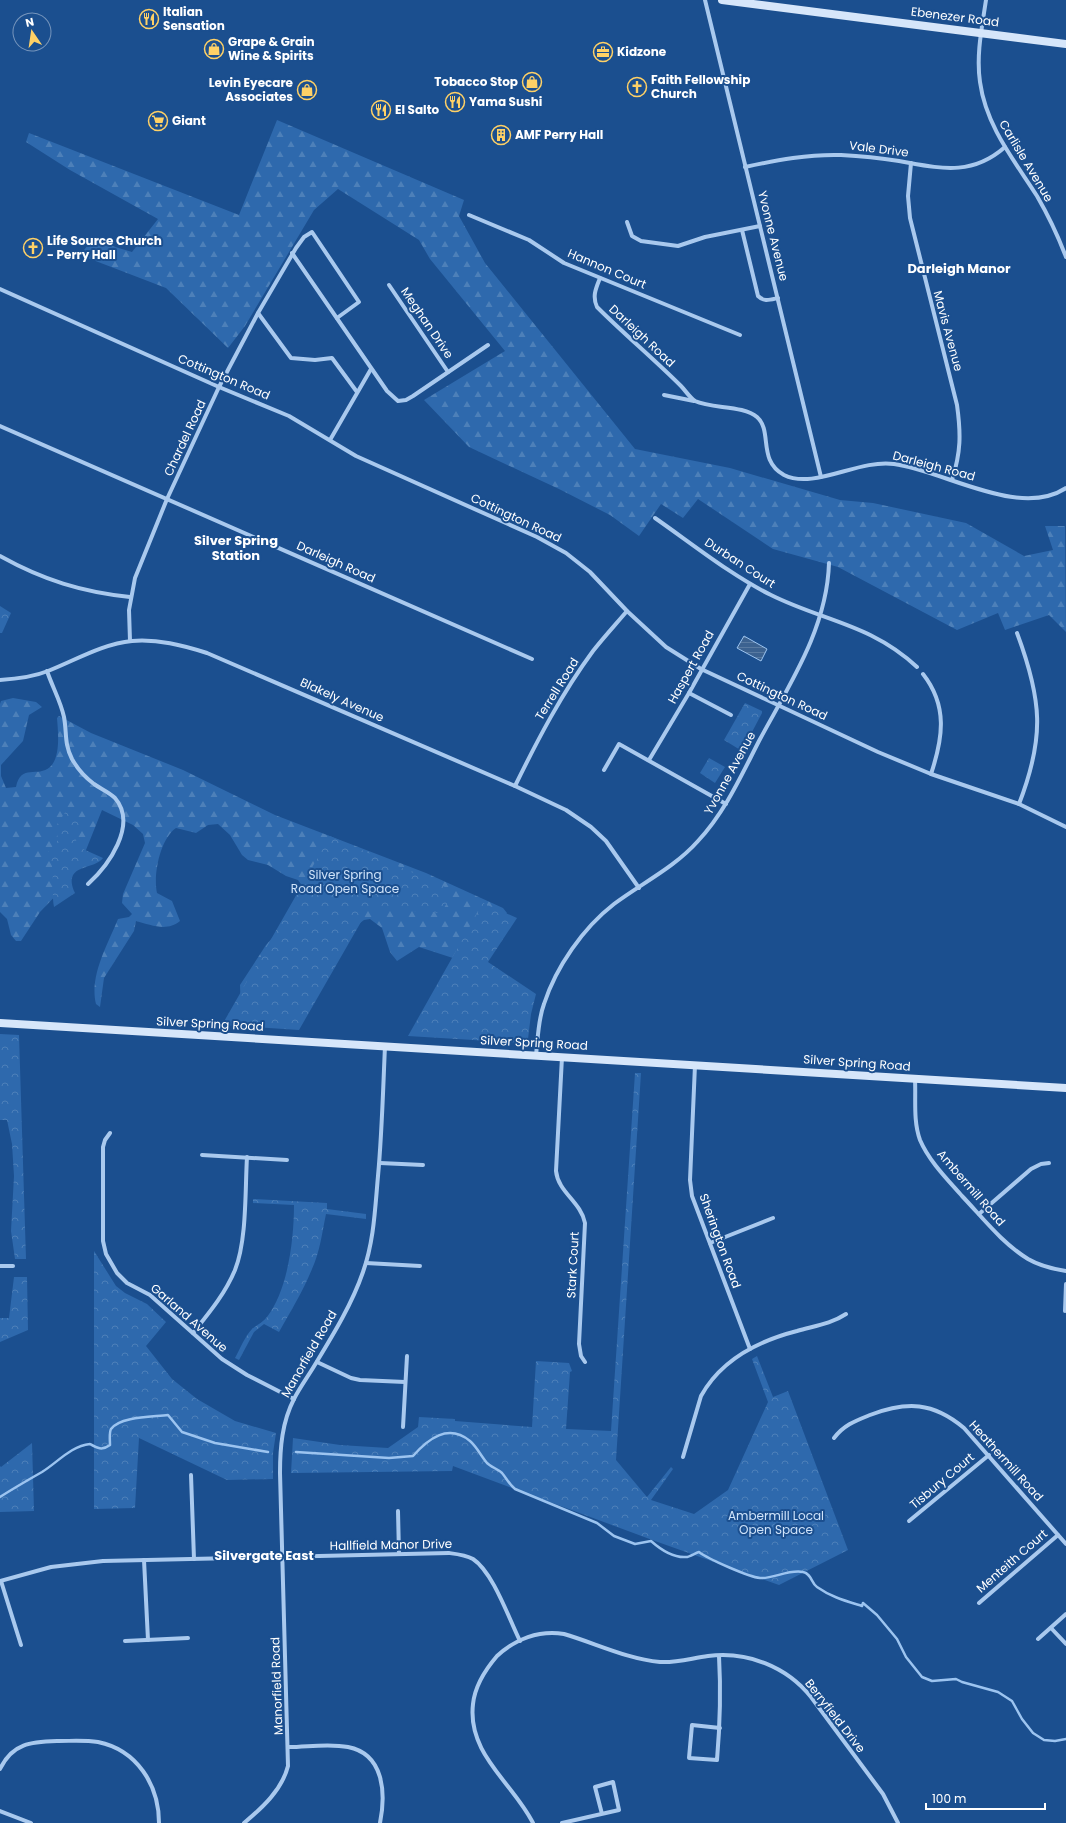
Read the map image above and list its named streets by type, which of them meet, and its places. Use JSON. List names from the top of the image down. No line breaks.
{"streets":{"main road":["Ebenezer Road","Silver Spring Road"],"street":["Vale Drive","Carlisle Avenue","Yvonne Avenue","Hannon Court","Meghan Drive","Mavis Avenue","Darleigh Road","Cottington Road","Chardel Road","Durban Court","Haspert Road","Terrell Road","Blakely Avenue","Ambermill Road","Sherington Road","Stark Court","Garland Avenue","Manorfield Road","Heathermill Road","Tisbury Court","Hallfield Manor Drive","Menteith Court","Berryfield Drive"]},"crossings":[["Ebenezer Road","Carlisle Avenue"],["Vale Drive","Carlisle Avenue"],["Vale Drive","Yvonne Avenue"],["Vale Drive","Mavis Avenue"],["Yvonne Avenue","Darleigh Road"],["Yvonne Avenue","Cottington Road"],["Yvonne Avenue","Durban Court"],["Yvonne Avenue","Blakely Avenue"],["Yvonne Avenue","Silver Spring Road"],["Hannon Court","Darleigh Road"],["Mavis Avenue","Darleigh Road"],["Darleigh Road","Chardel Road"],["Cottington Road","Chardel Road"],["Cottington Road","Haspert Road"],["Cottington Road","Terrell Road"],["Chardel Road","Blakely Avenue"],["Durban Court","Haspert Road"],["Terrell Road","Blakely Avenue"],["Silver Spring Road","Ambermill Road"],["Silver Spring Road","Sherington Road"],["Silver Spring Road","Stark Court"],["Silver Spring Road","Manorfield Road"],["Garland Avenue","Manorfield Road"],["Manorfield Road","Hallfield Manor Drive"],["Heathermill Road","Tisbury Court"],["Heathermill Road","Menteith Court"],["Hallfield Manor Drive","Berryfield Drive"]],"districts":["Darleigh Manor","Silver Spring Station","Silvergate East"],"parks":["Silver Spring Road Open Space","Ambermill Local Open Space"],"places":{"restaurant":["Italian Sensation","Yama Sushi","El Salto"],"shop":["Grape & Grain Wine & Spirits","Tobacco Stop","Levin Eyecare Associates"],"office":["Kidzone"],"church":["Faith Fellowship Church","Life Source Church - Perry Hall"],"supermarket":["Giant"],"building":["AMF Perry Hall"]},"scale_bar":"100 m","north":"top"}
